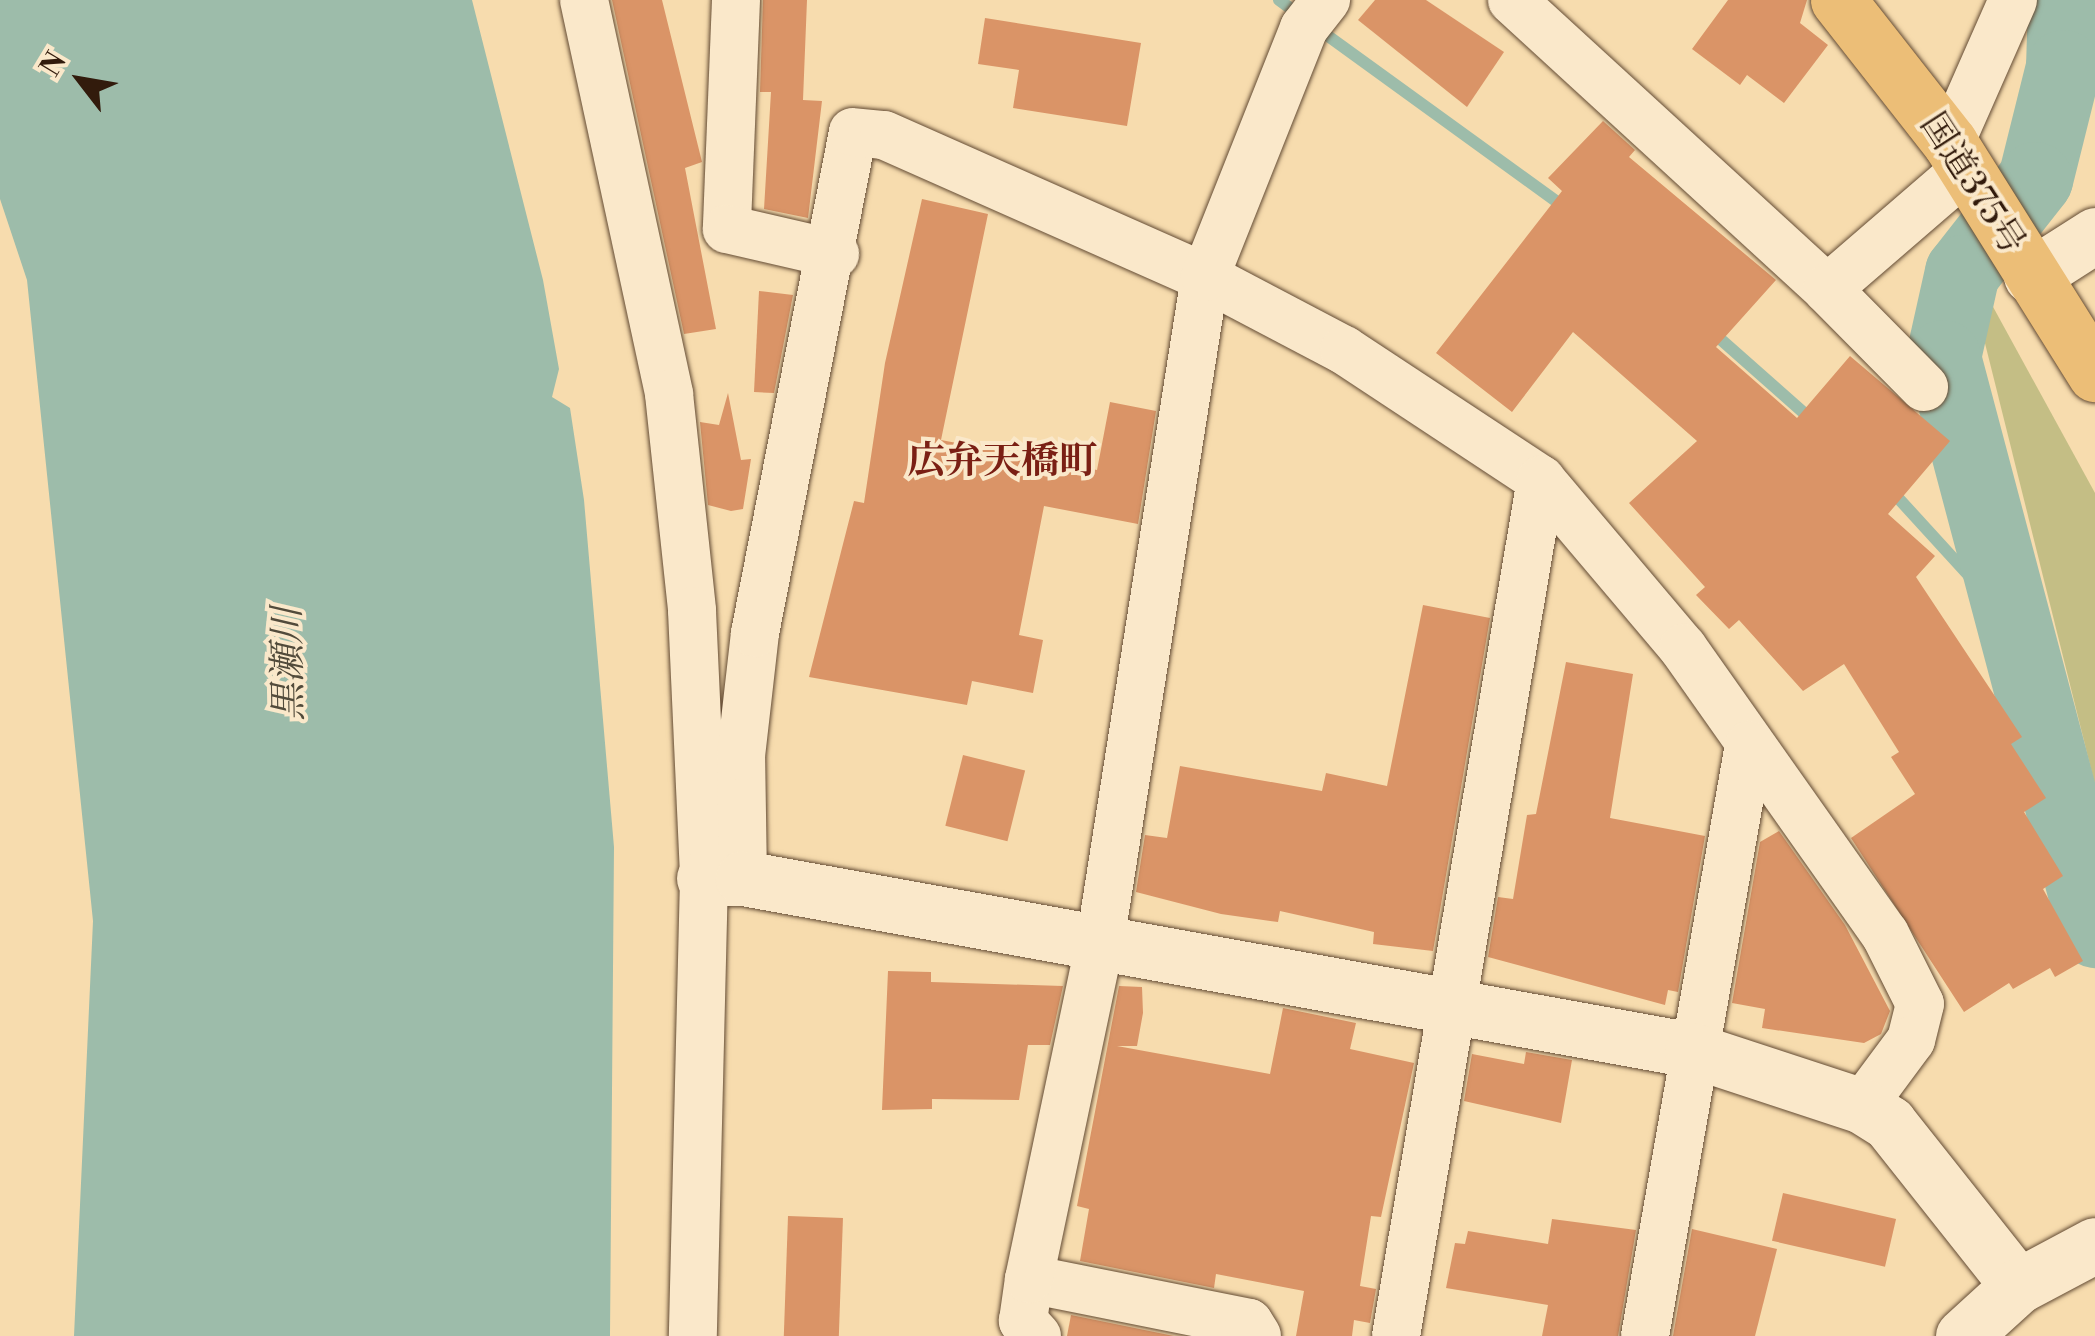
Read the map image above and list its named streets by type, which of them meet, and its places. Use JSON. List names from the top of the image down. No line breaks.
{"streets":{"highway":["国道375号"]},"districts":["広弁天橋町"],"water":["黒瀬川"],"north":"top left"}
